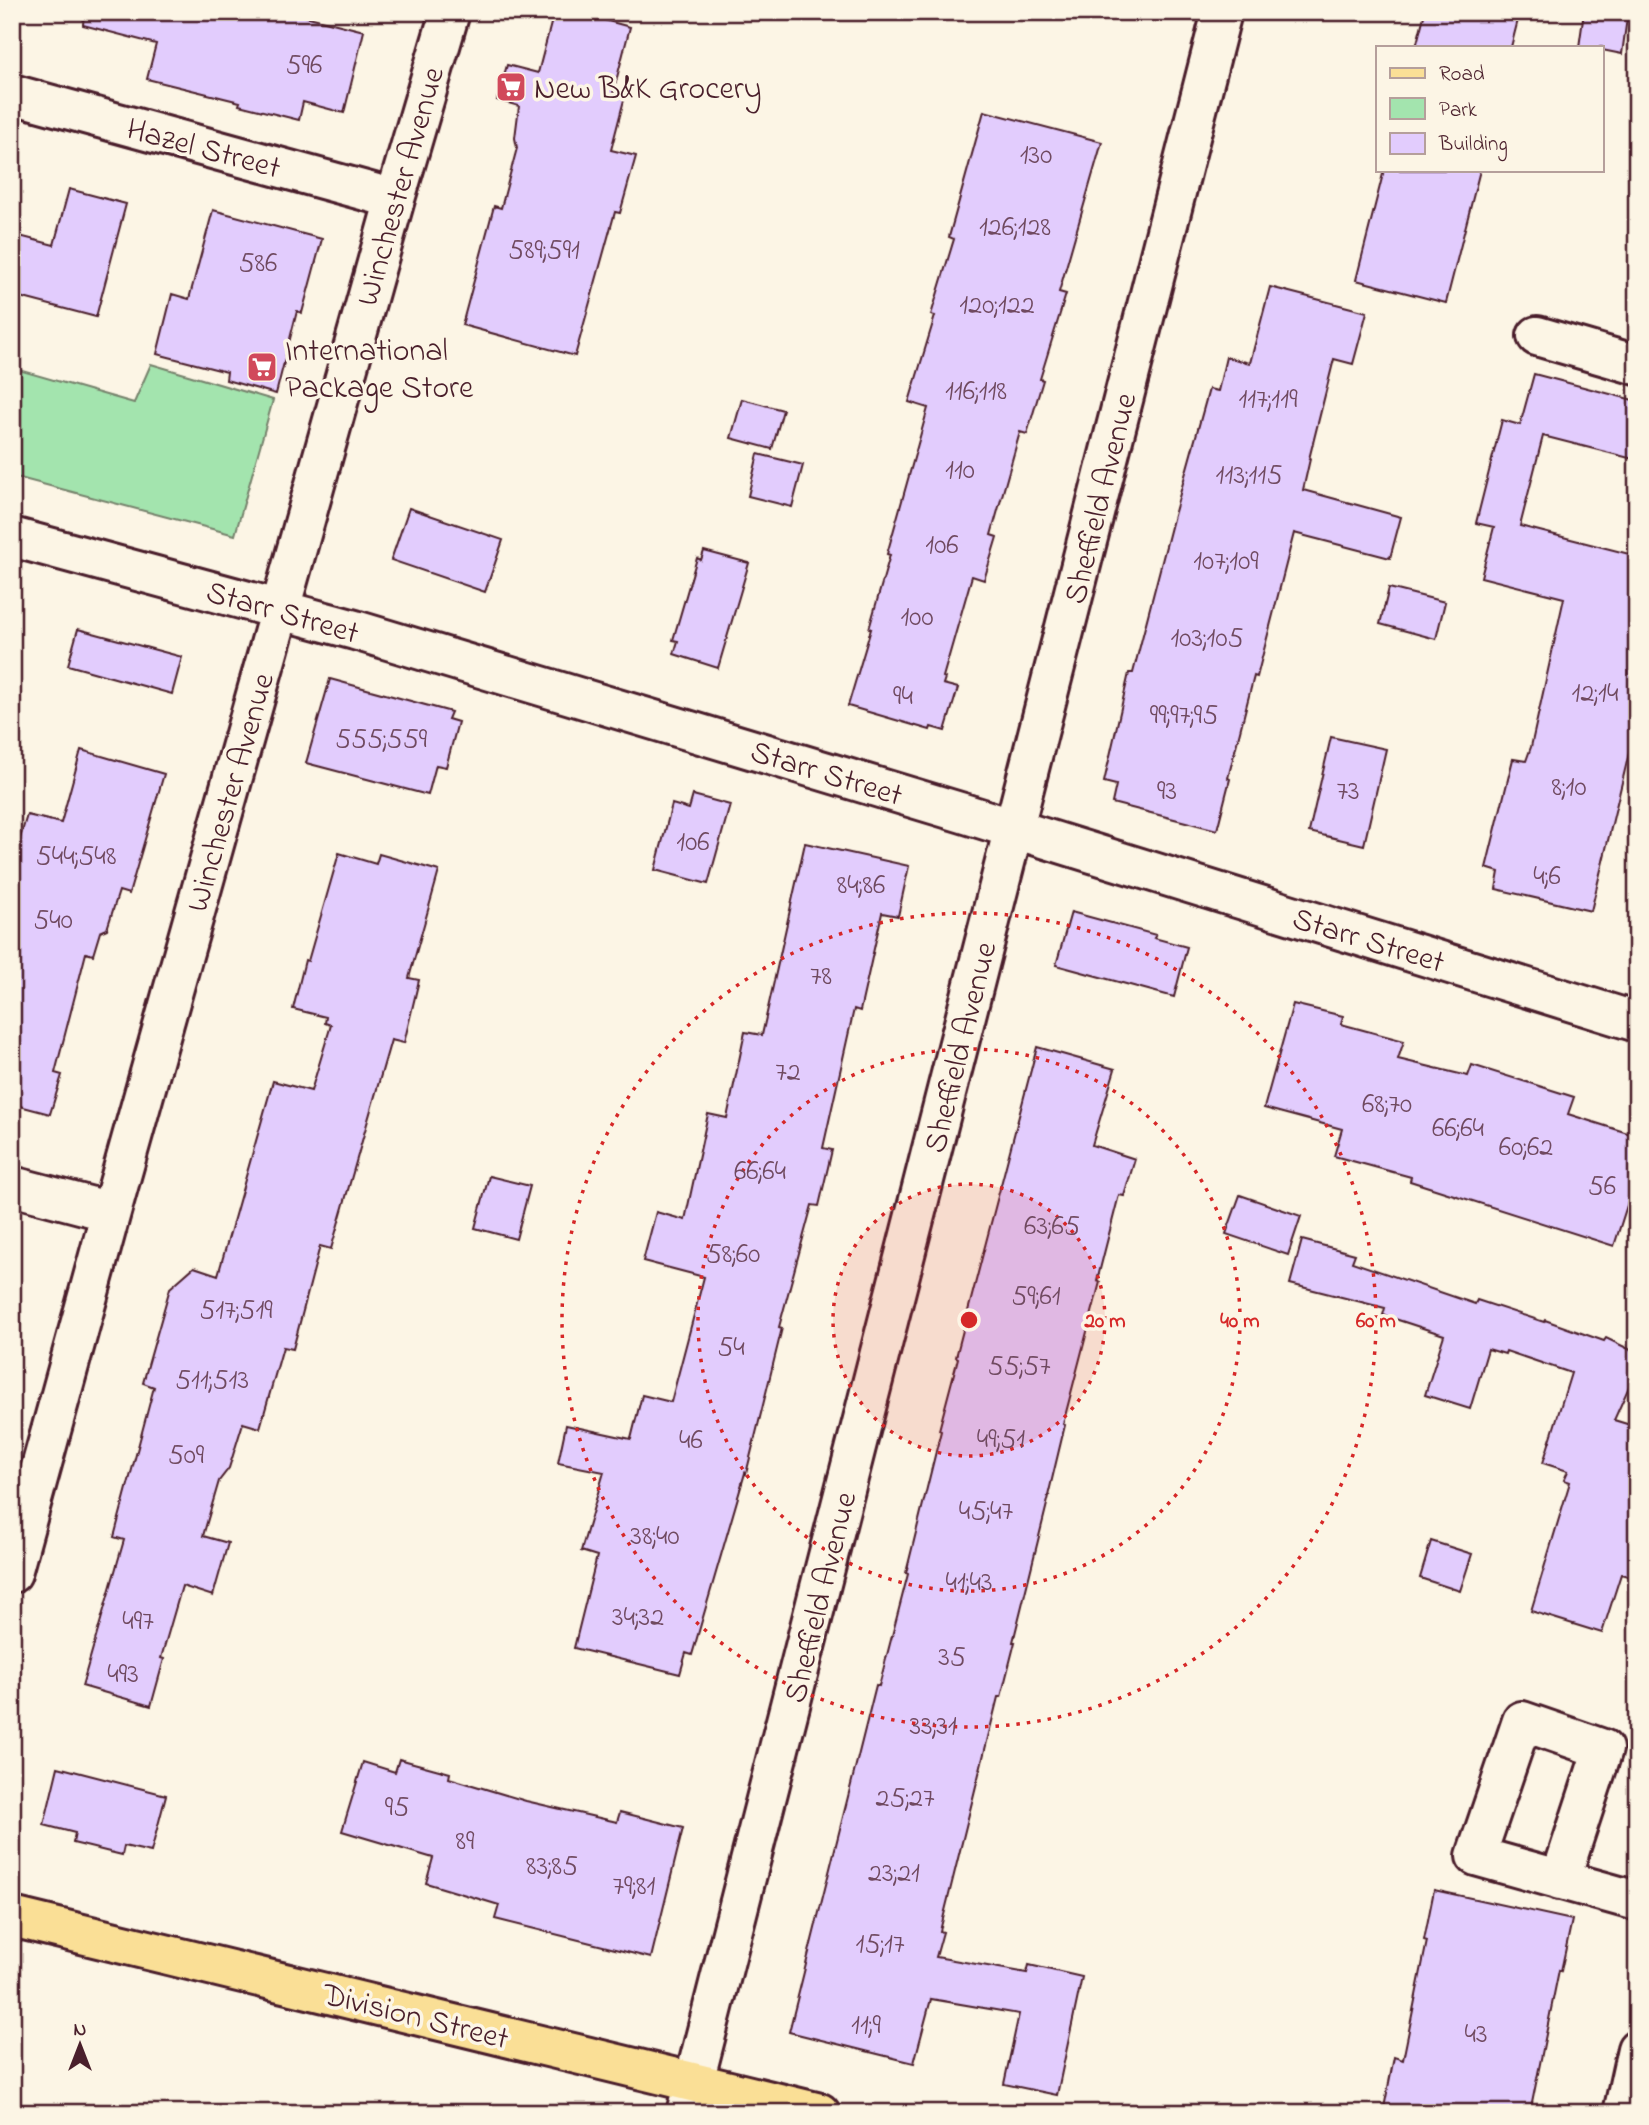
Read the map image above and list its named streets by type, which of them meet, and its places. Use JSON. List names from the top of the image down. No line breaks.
{"streets":{"main road":["Division Street"],"street":["Hazel Street","Winchester Avenue","Sheffield Avenue","Starr Street"]},"crossings":[["Hazel Street","Winchester Avenue"],["Winchester Avenue","Starr Street"],["Sheffield Avenue","Starr Street"],["Sheffield Avenue","Division Street"]],"places":{"supermarket":["New B&K Grocery","International Package Store"]},"house_numbers":["596","130","126;128","589;591","586","120;122","116;118","117;119","110","113;115","106","107;109","100","103;105","12;14","94","99;97;95","555;559","8;10","93","73","106","544;548","4;6","84;86","540","78","72","68;70","66;64","60;62","66;64","56","63;65","58;60","59;61","517;519","54","55;57","511;513","49;51","46","509","45;47","38;40","41;43","34;32","497","35","493","33;31","25;27","95","89","83;85","23;21","79;81","15;17","11;9","43"],"legend":["Road","Park","Building"],"north":"top","rings":["20 m","40 m","60 m"]}
